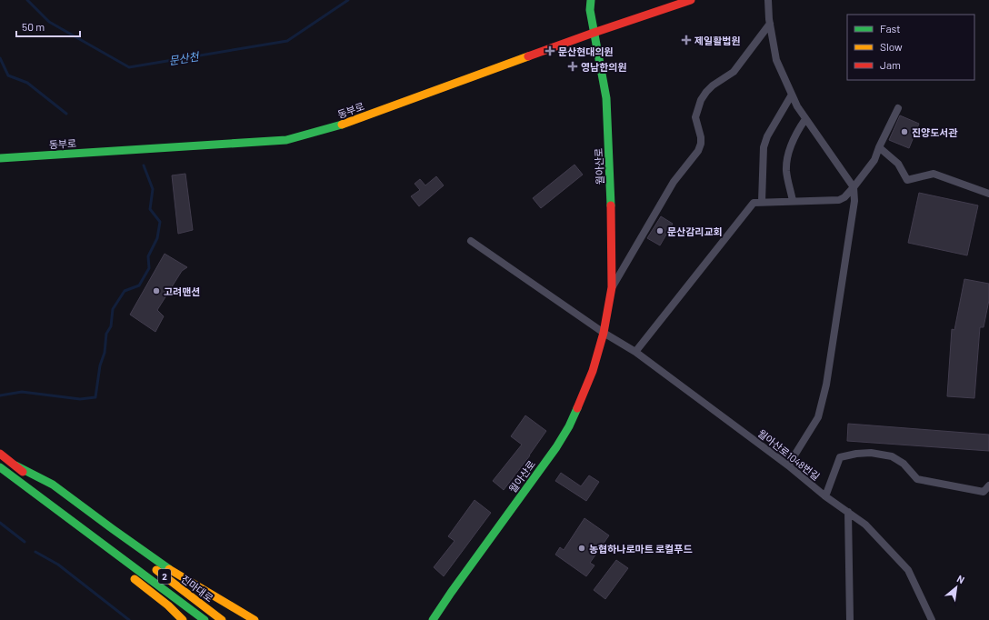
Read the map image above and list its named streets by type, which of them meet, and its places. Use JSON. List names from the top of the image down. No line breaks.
{"streets":{"main road":["동부로","월아산로","2","진마대로"],"street":["월아산로1048번길"]},"crossings":[["동부로","월아산로"],["월아산로","월아산로1048번길"],["2","진마대로"]],"water":["문산천"],"places":{"health":["제일활법원","문산현대의원","영남한의원"],"other":["진양도서관","문산감리교회","고려맨션","농협하나로마트 로컬푸드"]},"legend":["Fast","Slow","Jam"],"scale_bar":"50 m","north":"top right"}
